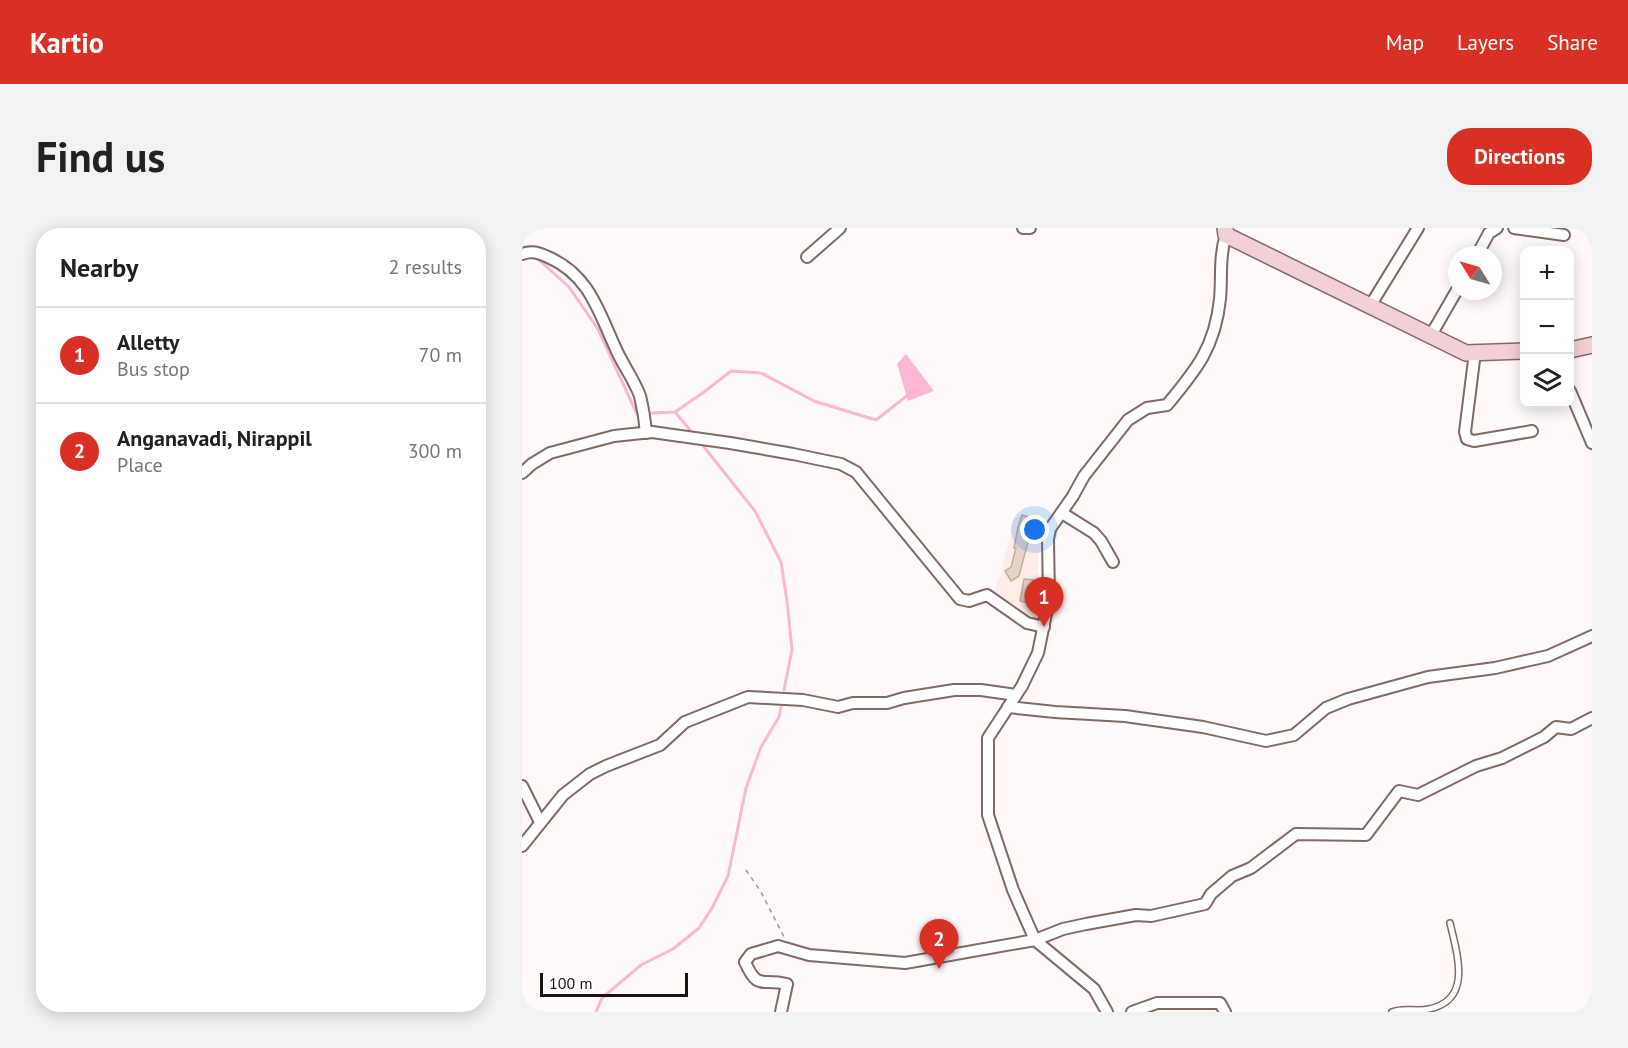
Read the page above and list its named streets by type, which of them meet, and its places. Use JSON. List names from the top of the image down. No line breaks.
{"scale_bar":"100 m","north":"top left","page":{"header":"Kartio","nav":["Map","Layers","Share"],"buttons":"Directions","title":"Find us","heading":["Nearby","2 results"],"map_buttons":["+","−"],"list":[{"mark":"1","name":"Alletty","note":"Bus stop","value":"70 m"},{"mark":"2","name":"Anganavadi, Nirappil","note":"Place","value":"300 m"}],"pins":["1","2"],"scale":"100 m"}}
